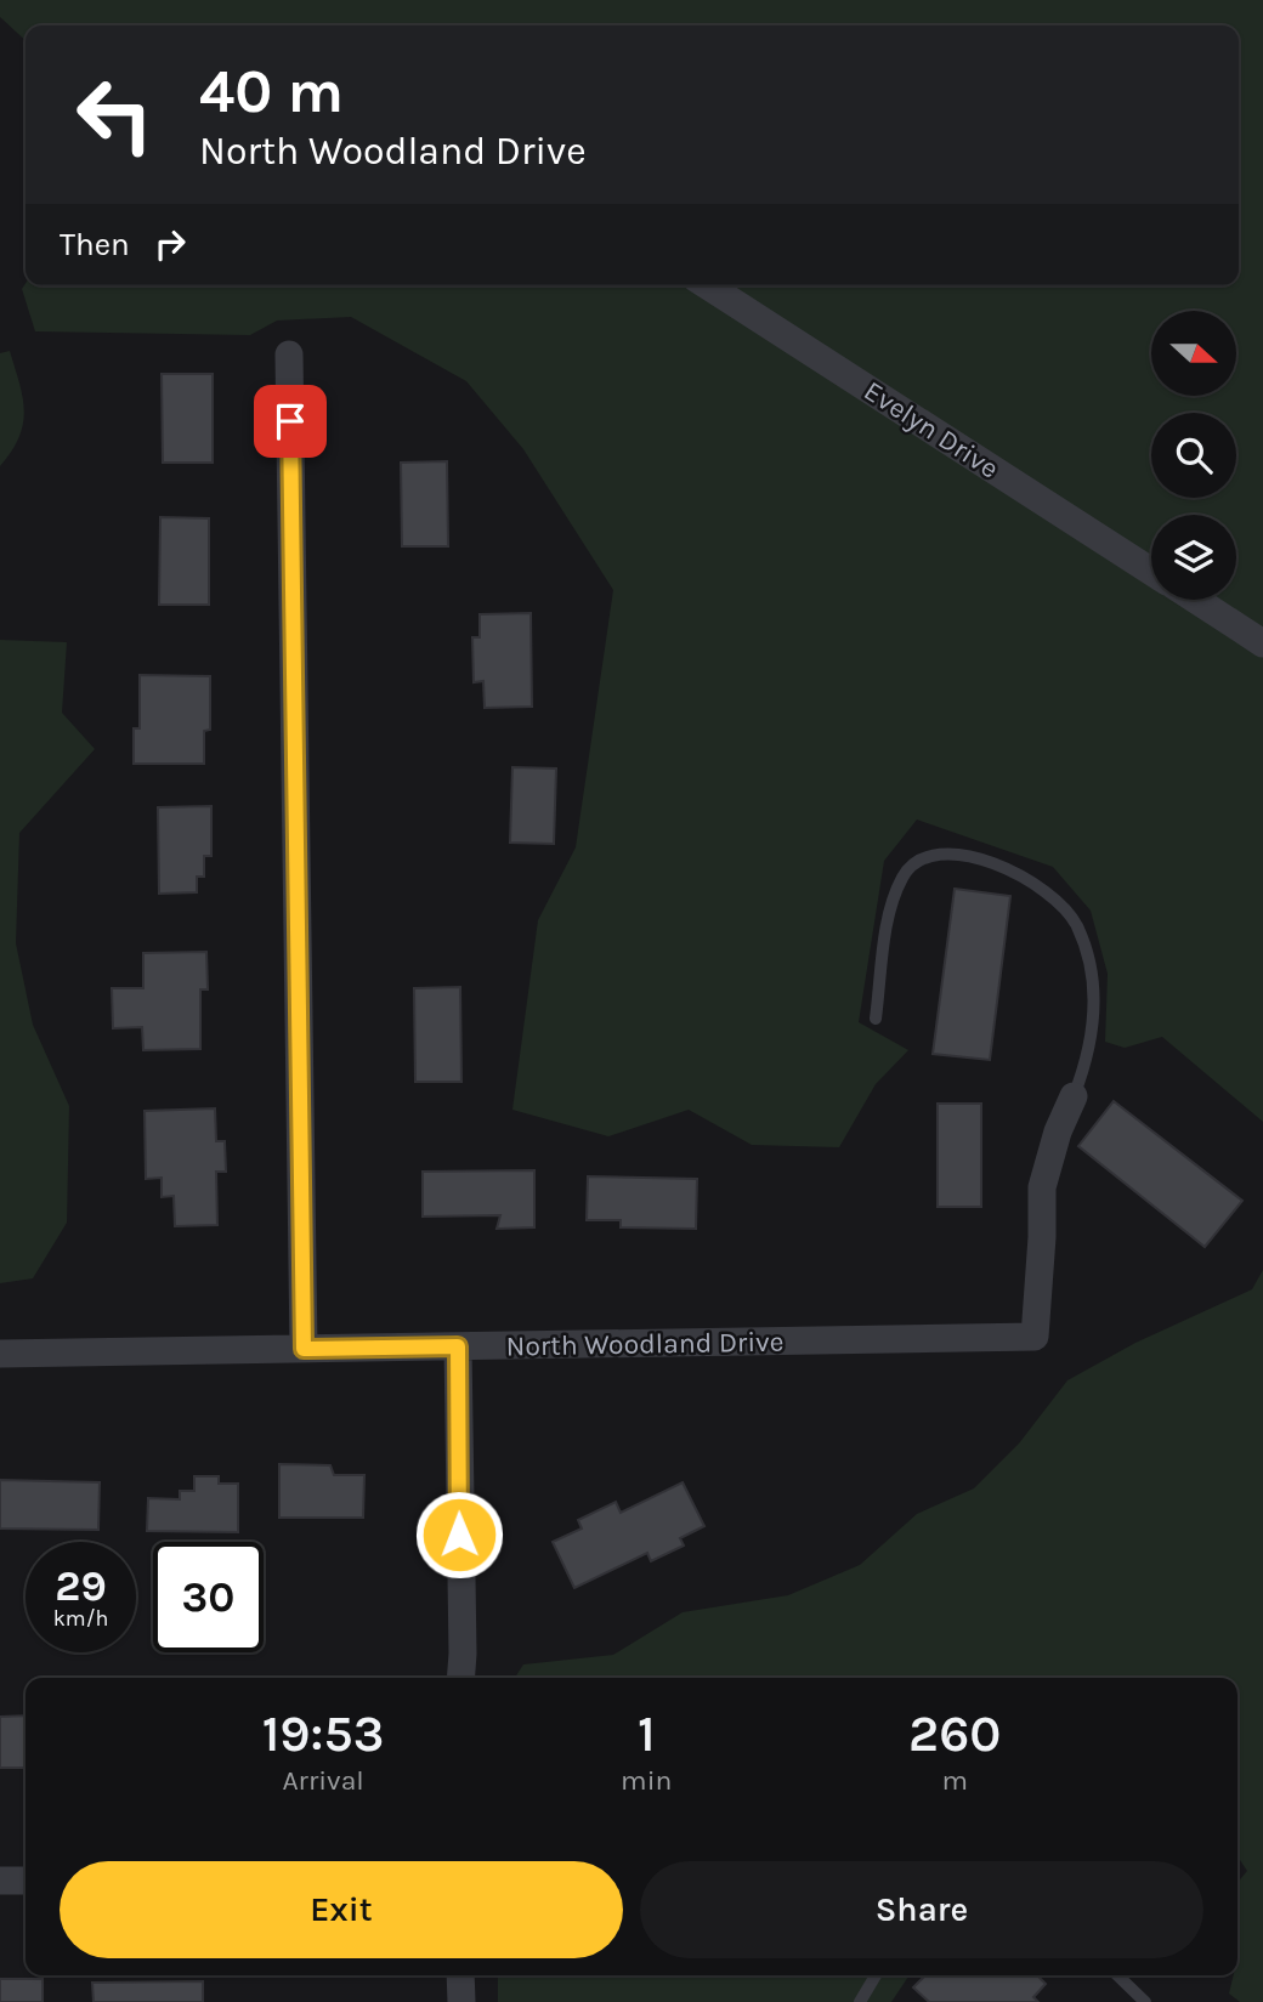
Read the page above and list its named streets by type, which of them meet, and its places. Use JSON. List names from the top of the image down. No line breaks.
{"streets":{"street":["Evelyn Drive","North Woodland Drive"]},"north":"right","page":{"turn":["40 m","North Woodland Drive"],"then":"Then","speed":"29 km/h","limit":"30","eta":["19:53","Arrival","1","min","260","m"],"buttons":["Exit","Share"]}}
